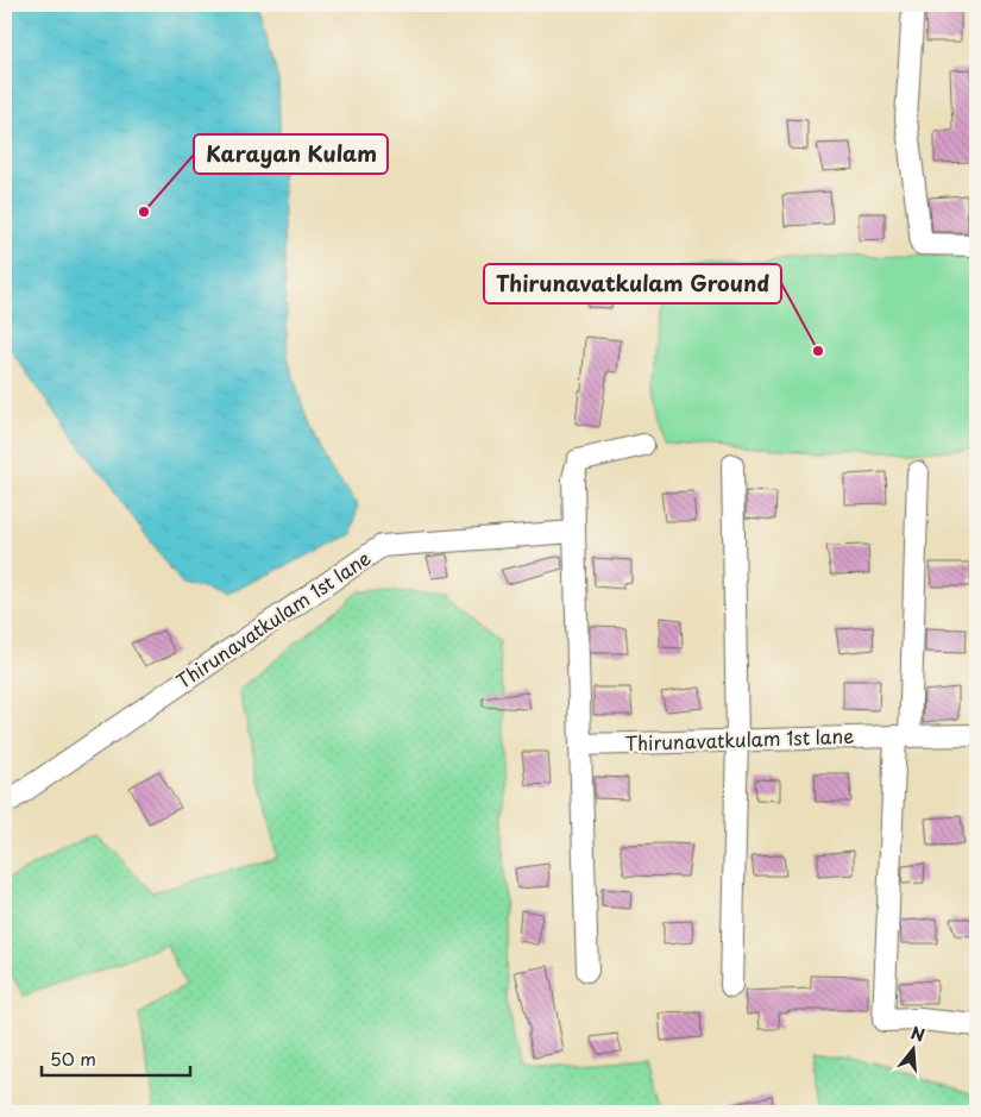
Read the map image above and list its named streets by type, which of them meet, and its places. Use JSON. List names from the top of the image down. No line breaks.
{"streets":{"street":["Thirunavatkulam 1st lane"]},"places":["Karayan Kulam","Thirunavatkulam Ground"],"scale_bar":"50 m","north":"top"}
